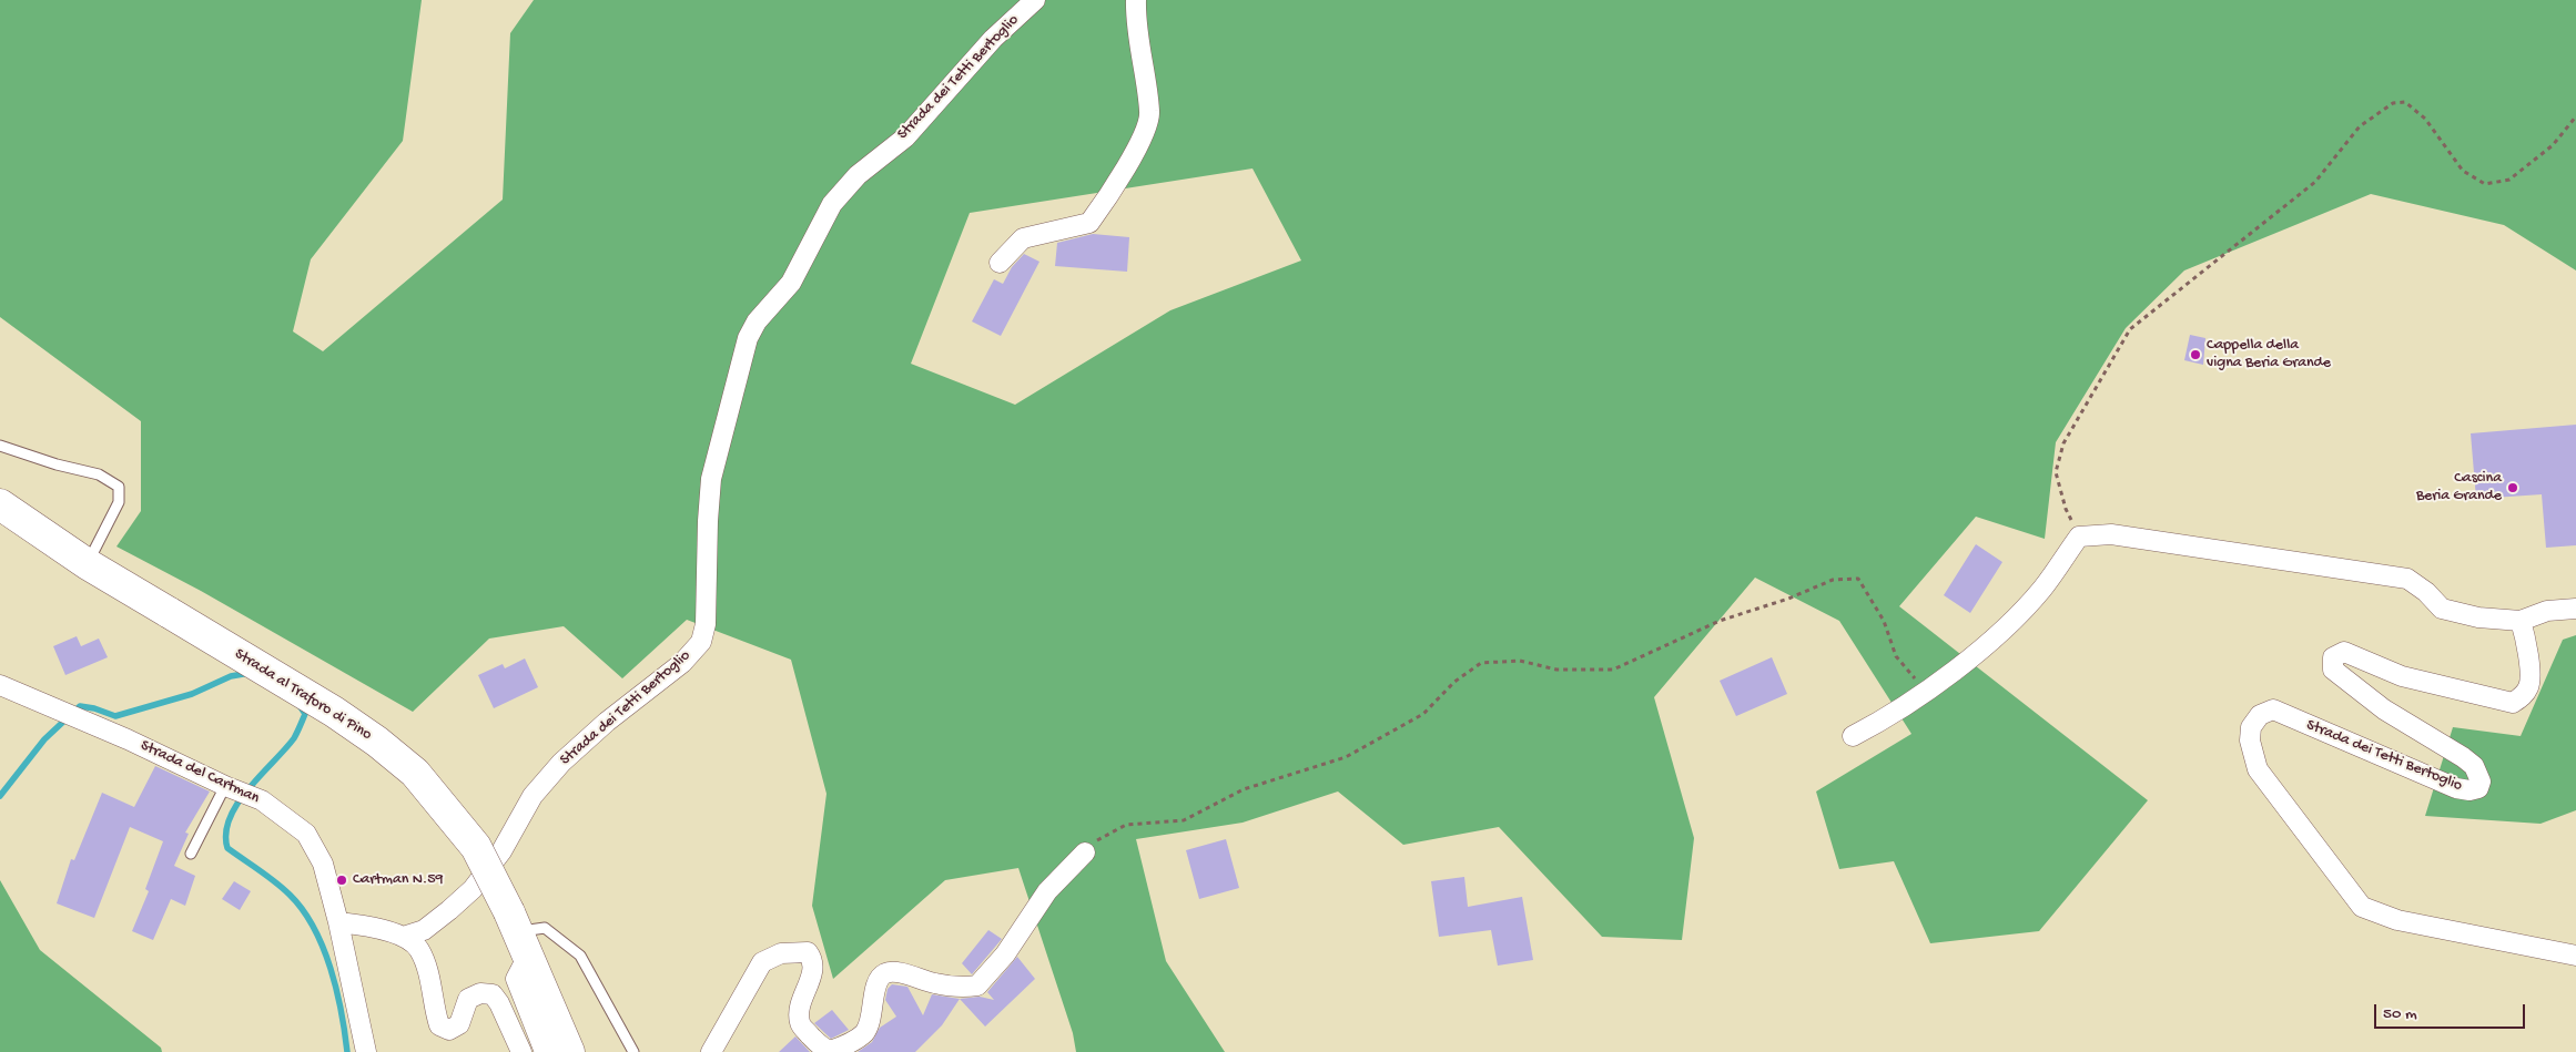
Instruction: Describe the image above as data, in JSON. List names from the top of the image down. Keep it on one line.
{"streets":{"main road":["Strada al Traforo di Pino"],"street":["Strada dei Tetti Bertoglio","Strada del Cartman"]},"places":["Cappella della vigna Beria Grande","Cascina Beria Grande","Cartman N.59"],"scale_bar":"50 m"}
